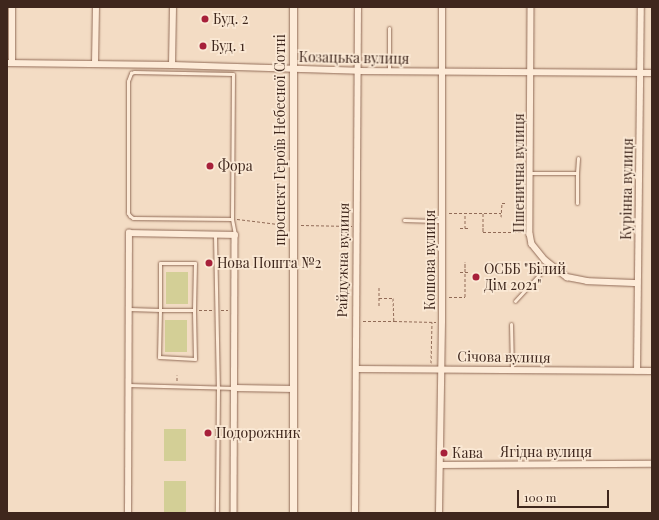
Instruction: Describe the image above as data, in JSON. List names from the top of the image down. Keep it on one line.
{"streets":{"street":["Козацька вулиця","проспект Героїв Небесної Сотні","Пшенична вулиця","Курінна вулиця","Райдужна вулиця","Кошова вулиця","Січова вулиця","Ягідна вулиця"]},"crossings":[["Козацька вулиця","проспект Героїв Небесної Сотні"],["Козацька вулиця","Пшенична вулиця"],["Козацька вулиця","Курінна вулиця"],["Козацька вулиця","Райдужна вулиця"],["Козацька вулиця","Кошова вулиця"],["Пшенична вулиця","Курінна вулиця"],["Курінна вулиця","Січова вулиця"],["Райдужна вулиця","Січова вулиця"],["Кошова вулиця","Січова вулиця"],["Кошова вулиця","Ягідна вулиця"]],"places":["Буд. 2","Буд. 1","Фора","Нова Пошта №2","ОСББ \"Білий Дім 2021\"","Подорожник","Кава"],"scale_bar":"100 m"}
